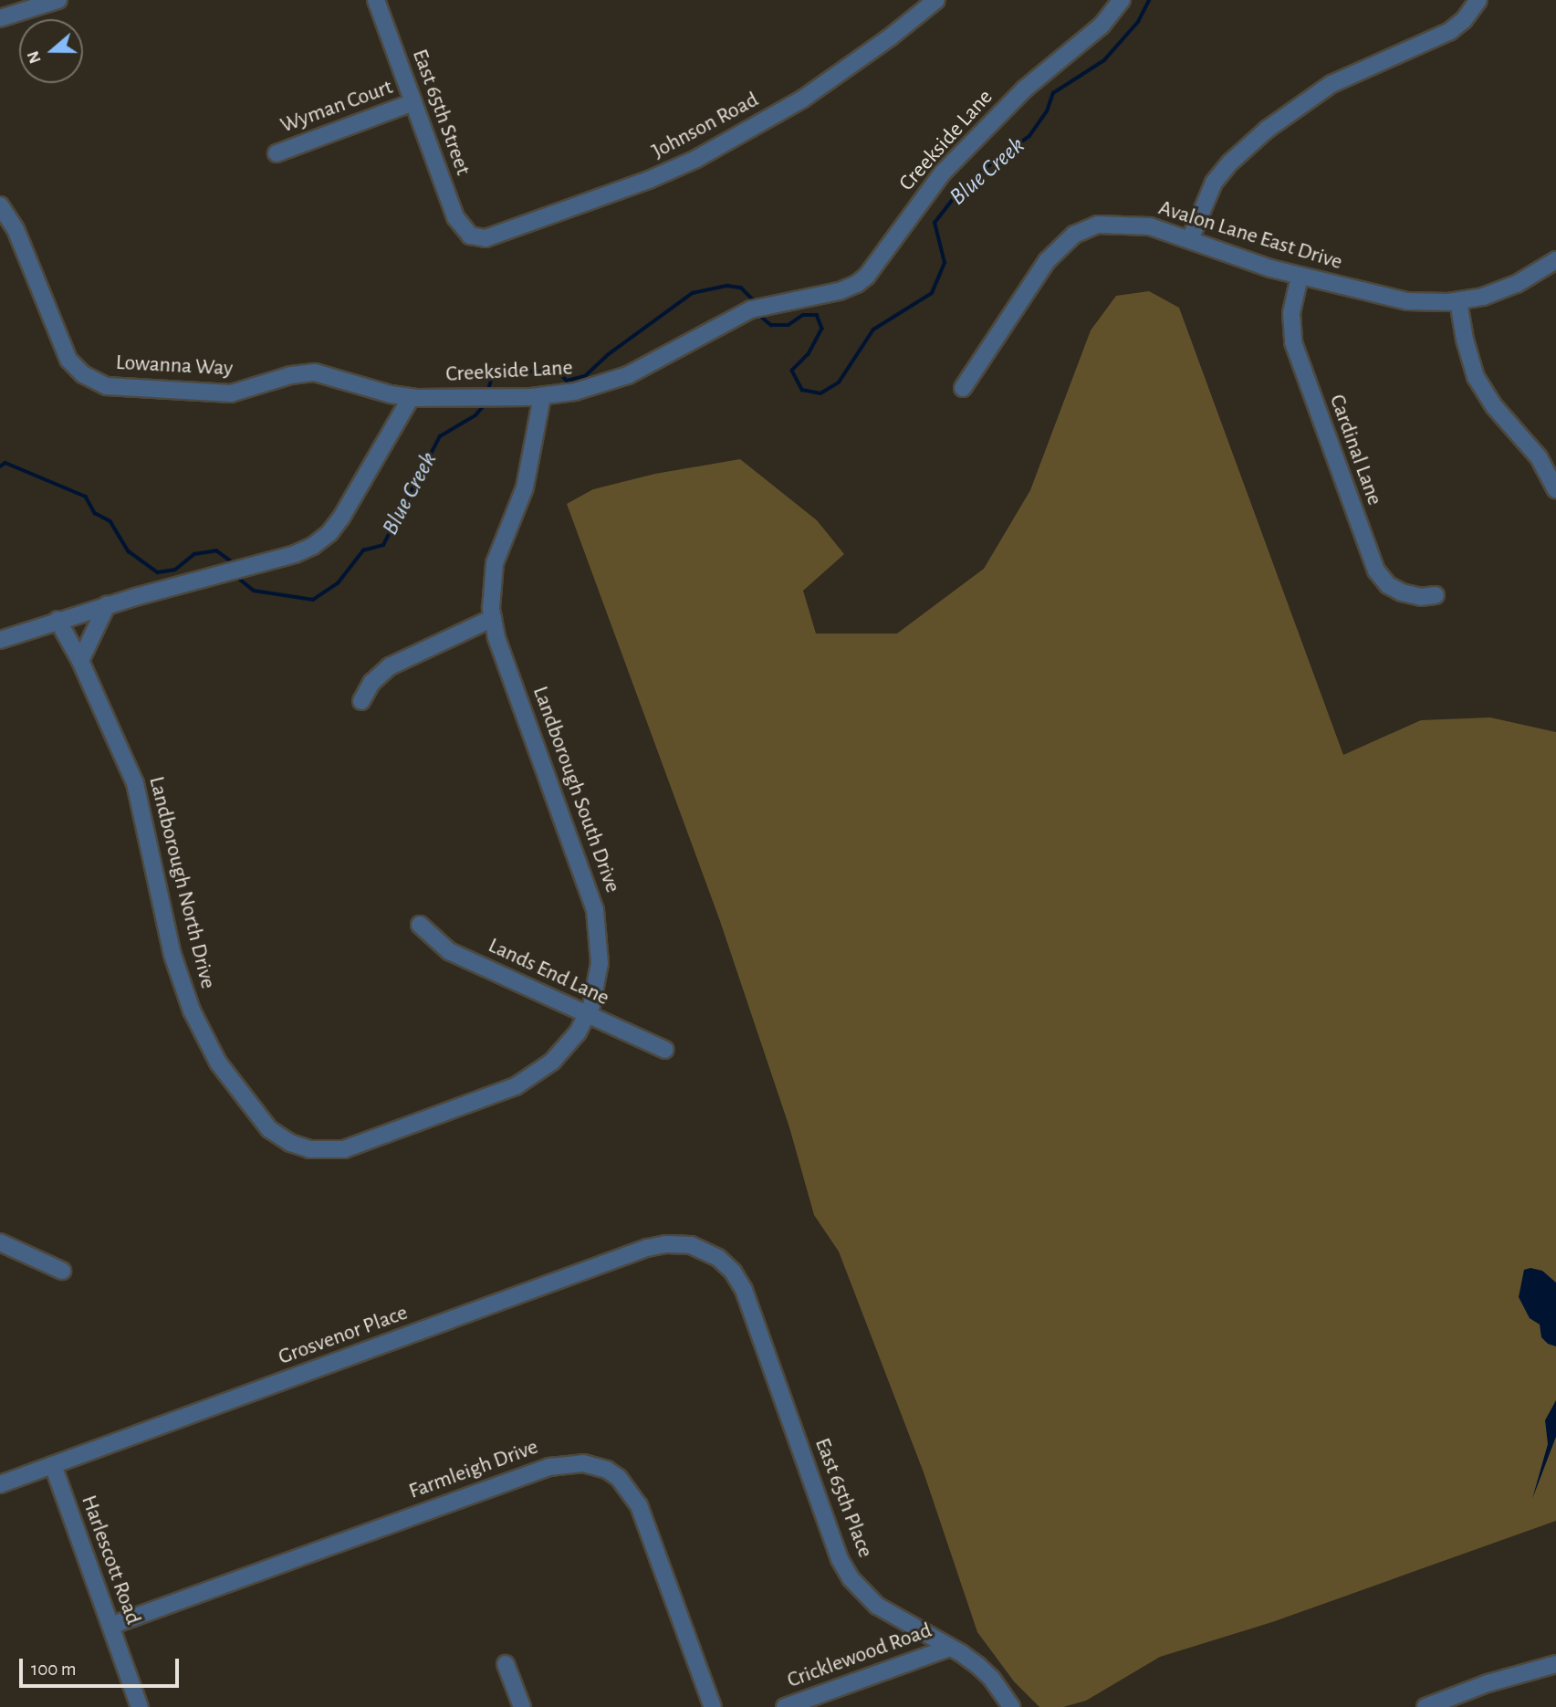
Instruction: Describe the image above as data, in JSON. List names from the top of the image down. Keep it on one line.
{"streets":{"street":["Wyman Court","East 65th Street","Johnson Road","Creekside Lane","Avalon Lane East Drive","Lowanna Way","Cardinal Lane","Landborough South Drive","Landborough North Drive","Lands End Lane","Grosvenor Place","Farmleigh Drive","East 65th Place","Harlescott Road","Cricklewood Road"]},"crossings":[["Wyman Court","East 65th Street"],["East 65th Street","Johnson Road"],["Creekside Lane","Lowanna Way"],["Creekside Lane","Landborough South Drive"],["Avalon Lane East Drive","Cardinal Lane"],["Landborough South Drive","Landborough North Drive"],["Landborough South Drive","Lands End Lane"],["Grosvenor Place","East 65th Place"],["Grosvenor Place","Harlescott Road"],["Farmleigh Drive","Harlescott Road"],["East 65th Place","Cricklewood Road"]],"water":["Blue Creek"],"scale_bar":"100 m","north":"left"}
